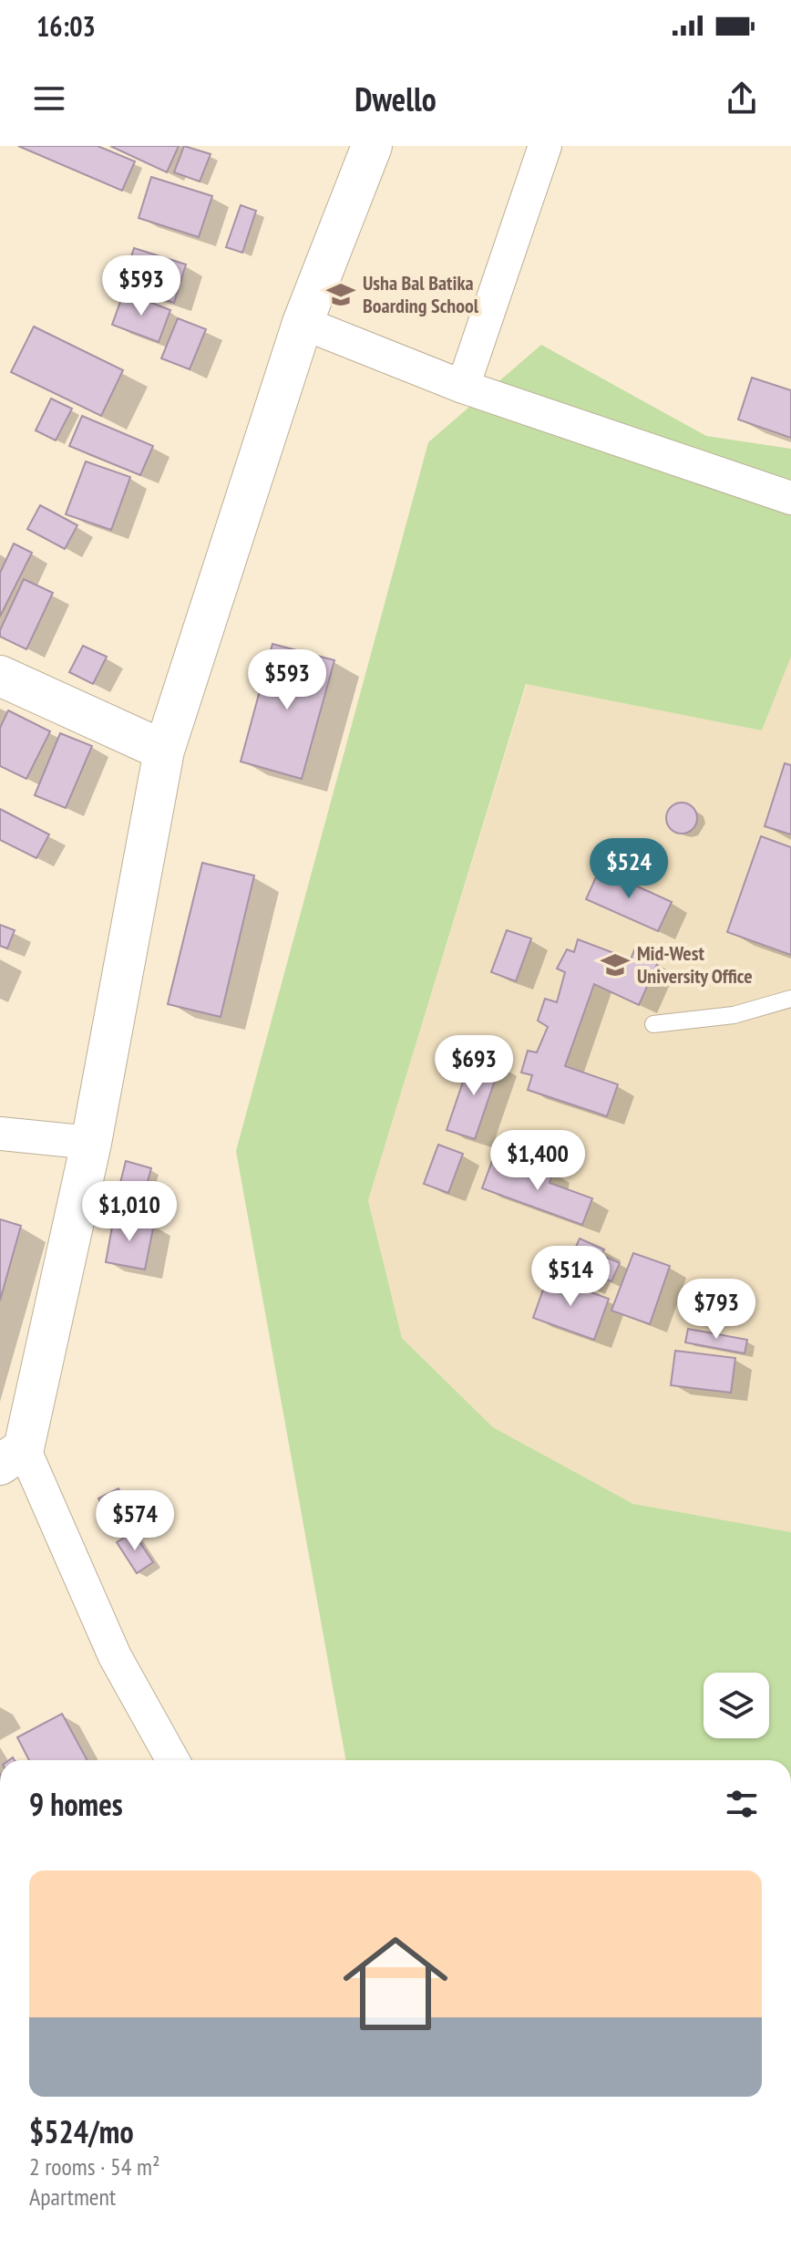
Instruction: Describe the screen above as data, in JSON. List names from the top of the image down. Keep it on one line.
{"places":{"school or university":["Usha Bal Batika Boarding School","Mid-West University Office"]},"page":{"status":"16:03","header":"Dwello","price":["$593","$593","$524","$693","$1,400","$1,010","$514","$793","$574"],"heading":"9 homes","list":[{"name":"$524/mo","note":"2 rooms · 54 m² · Apartment"}]}}
